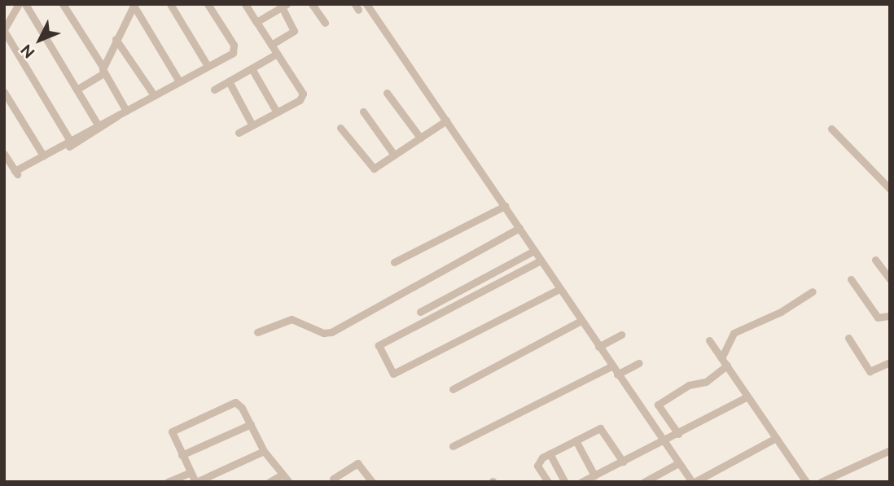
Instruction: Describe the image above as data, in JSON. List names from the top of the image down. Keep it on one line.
{"north":"bottom left"}
